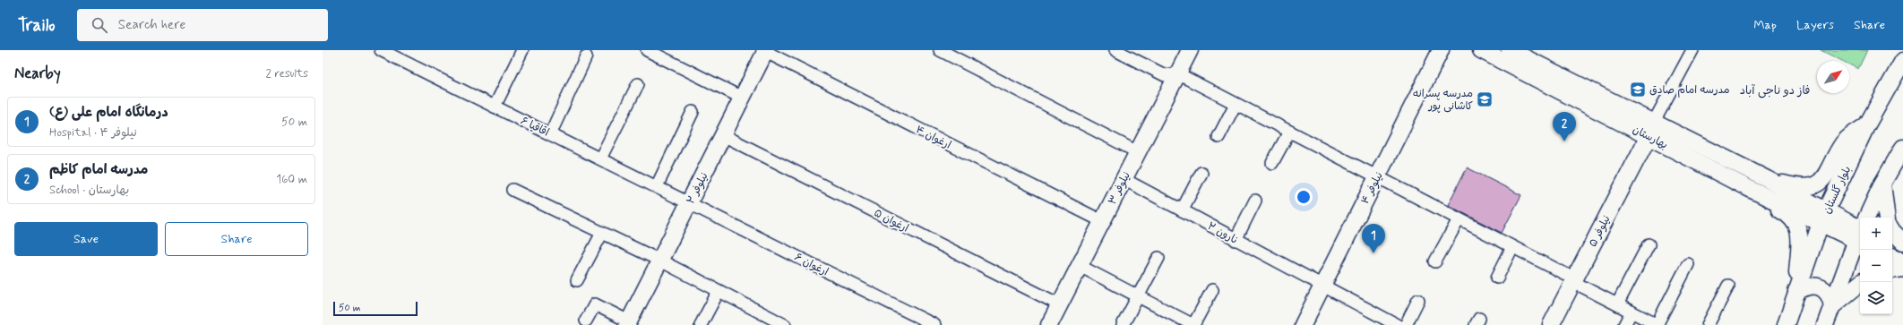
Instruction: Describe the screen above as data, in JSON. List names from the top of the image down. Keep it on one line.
{"streets":{"main road":["بهارستان","نیلوفر ۲","نیلوفر ۳","نیلوفر ۴","بلوار گلستان","نیلوفر ۵"],"street":["اقاقیا ۶","ارغوان ۴","ارغوان ۵","نارون ۲","ارغوان ۶"]},"crossings":[["اقاقیا ۶","نیلوفر ۲"],["اقاقیا ۶","ارغوان ۶"],["ارغوان ۴","نیلوفر ۲"],["ارغوان ۴","نیلوفر ۳"],["بهارستان","بلوار گلستان"],["بهارستان","نیلوفر ۵"],["نیلوفر ۲","ارغوان ۵"],["نیلوفر ۲","ارغوان ۶"],["نیلوفر ۳","ارغوان ۵"],["نیلوفر ۳","نارون ۲"],["نیلوفر ۴","نارون ۲"]],"districts":["فاز دو ناجی آباد"],"places":{"school or university":["مدرسه امام صادق","مدرسه پسرانه کاشانی پور"]},"scale_bar":"50 m","north":"top right","page":{"header":"Trailo","search":"Search here","nav":["Map","Layers","Share"],"heading":["Nearby","2 results"],"list":[{"mark":"1","name":"درمانگاه امام علی (ع)","note":"Hospital · نیلوفر ۴","value":"50 m"},{"mark":"2","name":"مدرسه امام کاظم","note":"School · بهارستان","value":"160 m"}],"pins":["2","1"],"buttons":["Save","Share"],"map_buttons":["+","−"],"scale":"50 m"}}
